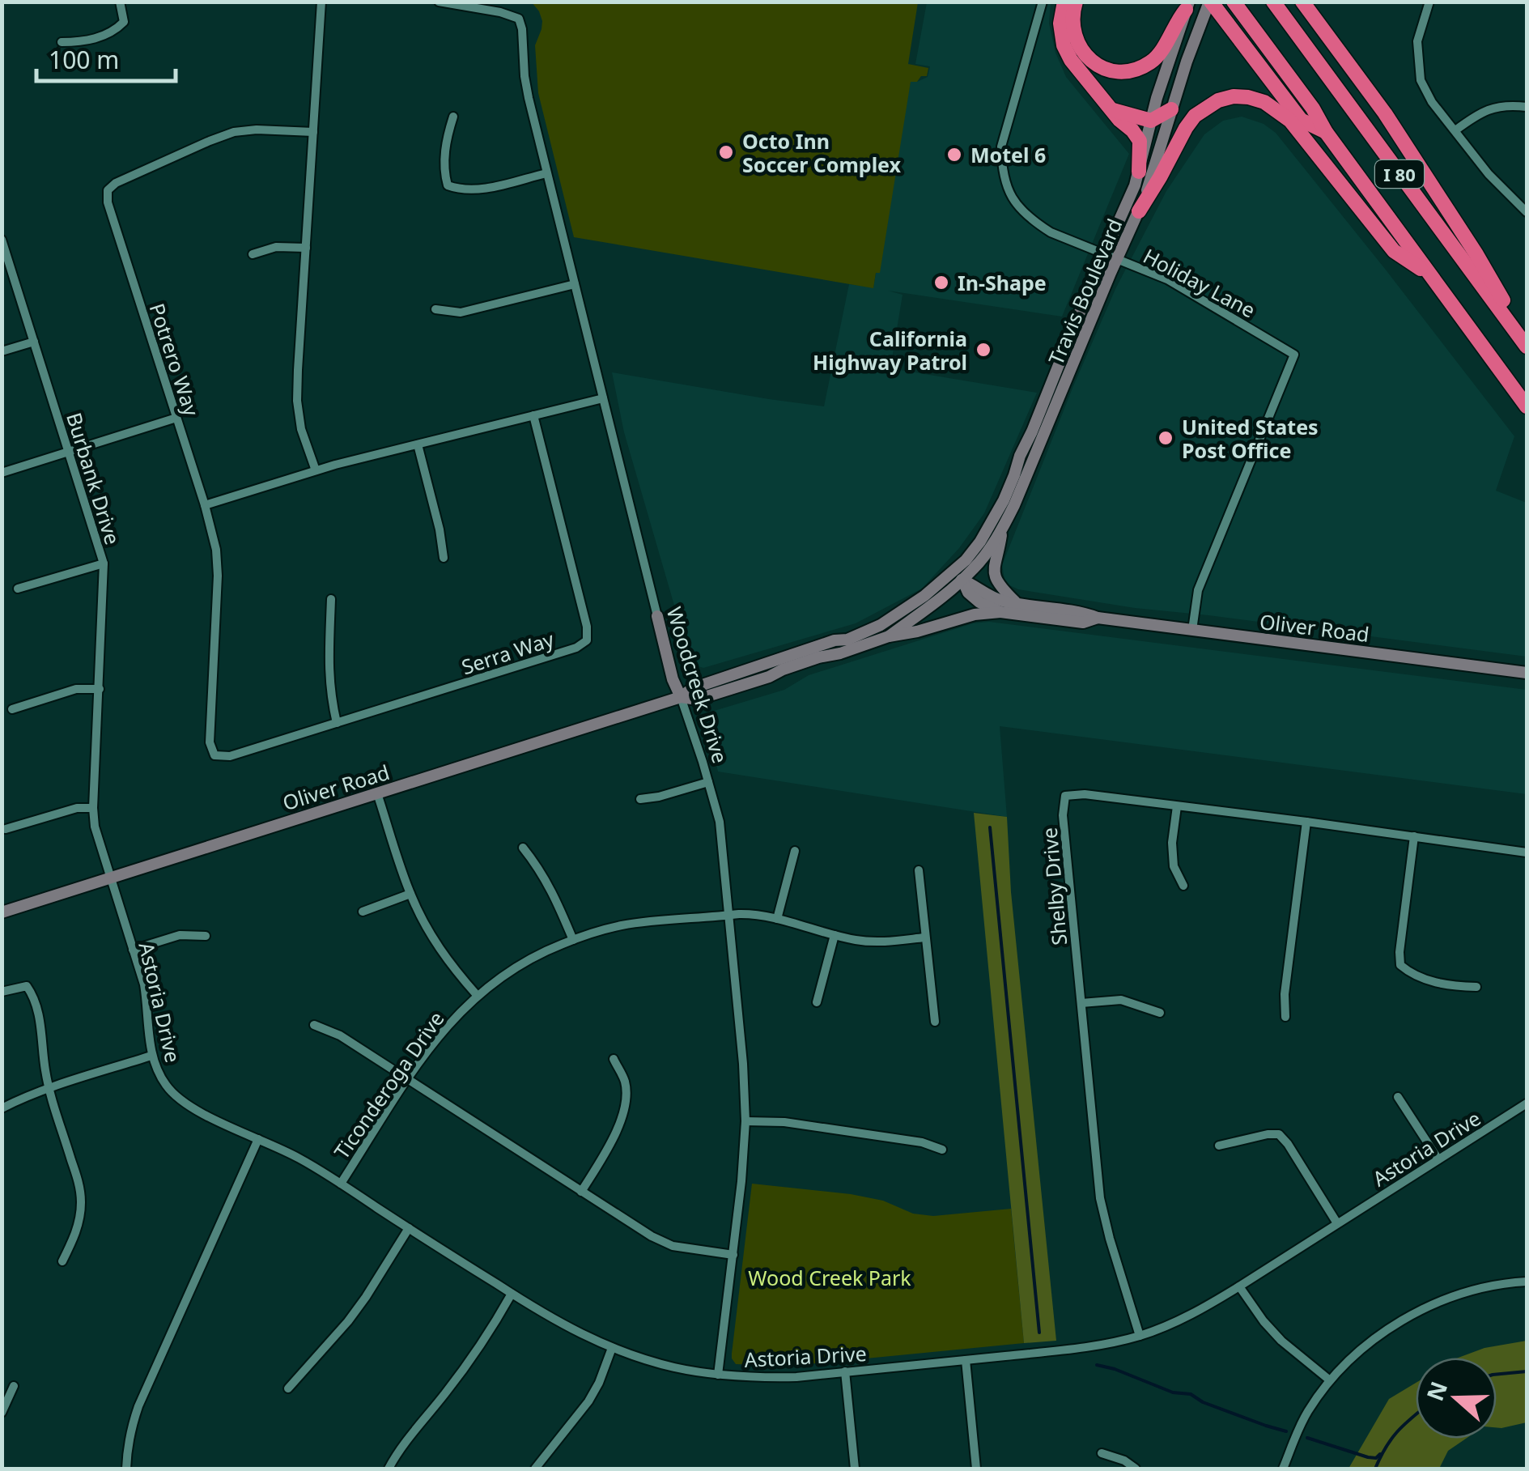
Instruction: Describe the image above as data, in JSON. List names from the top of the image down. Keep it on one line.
{"streets":{"highway":["I 80"],"street":["Holiday Lane","Travis Boulevard","Potrero Way","Burbank Drive","Oliver Road","Serra Way","Woodcreek Drive","Shelby Drive","Astoria Drive","Ticonderoga Drive"]},"crossings":[["Holiday Lane","Travis Boulevard"],["Holiday Lane","Oliver Road"],["Travis Boulevard","Oliver Road"],["Potrero Way","Serra Way"],["Burbank Drive","Oliver Road"],["Burbank Drive","Astoria Drive"],["Oliver Road","Woodcreek Drive"],["Oliver Road","Astoria Drive"],["Woodcreek Drive","Astoria Drive"],["Woodcreek Drive","Ticonderoga Drive"],["Shelby Drive","Astoria Drive"],["Astoria Drive","Ticonderoga Drive"]],"parks":["Wood Creek Park"],"places":["Octo Inn Soccer Complex","Motel 6","In-Shape","California Highway Patrol","United States Post Office"],"scale_bar":"100 m","north":"left"}
